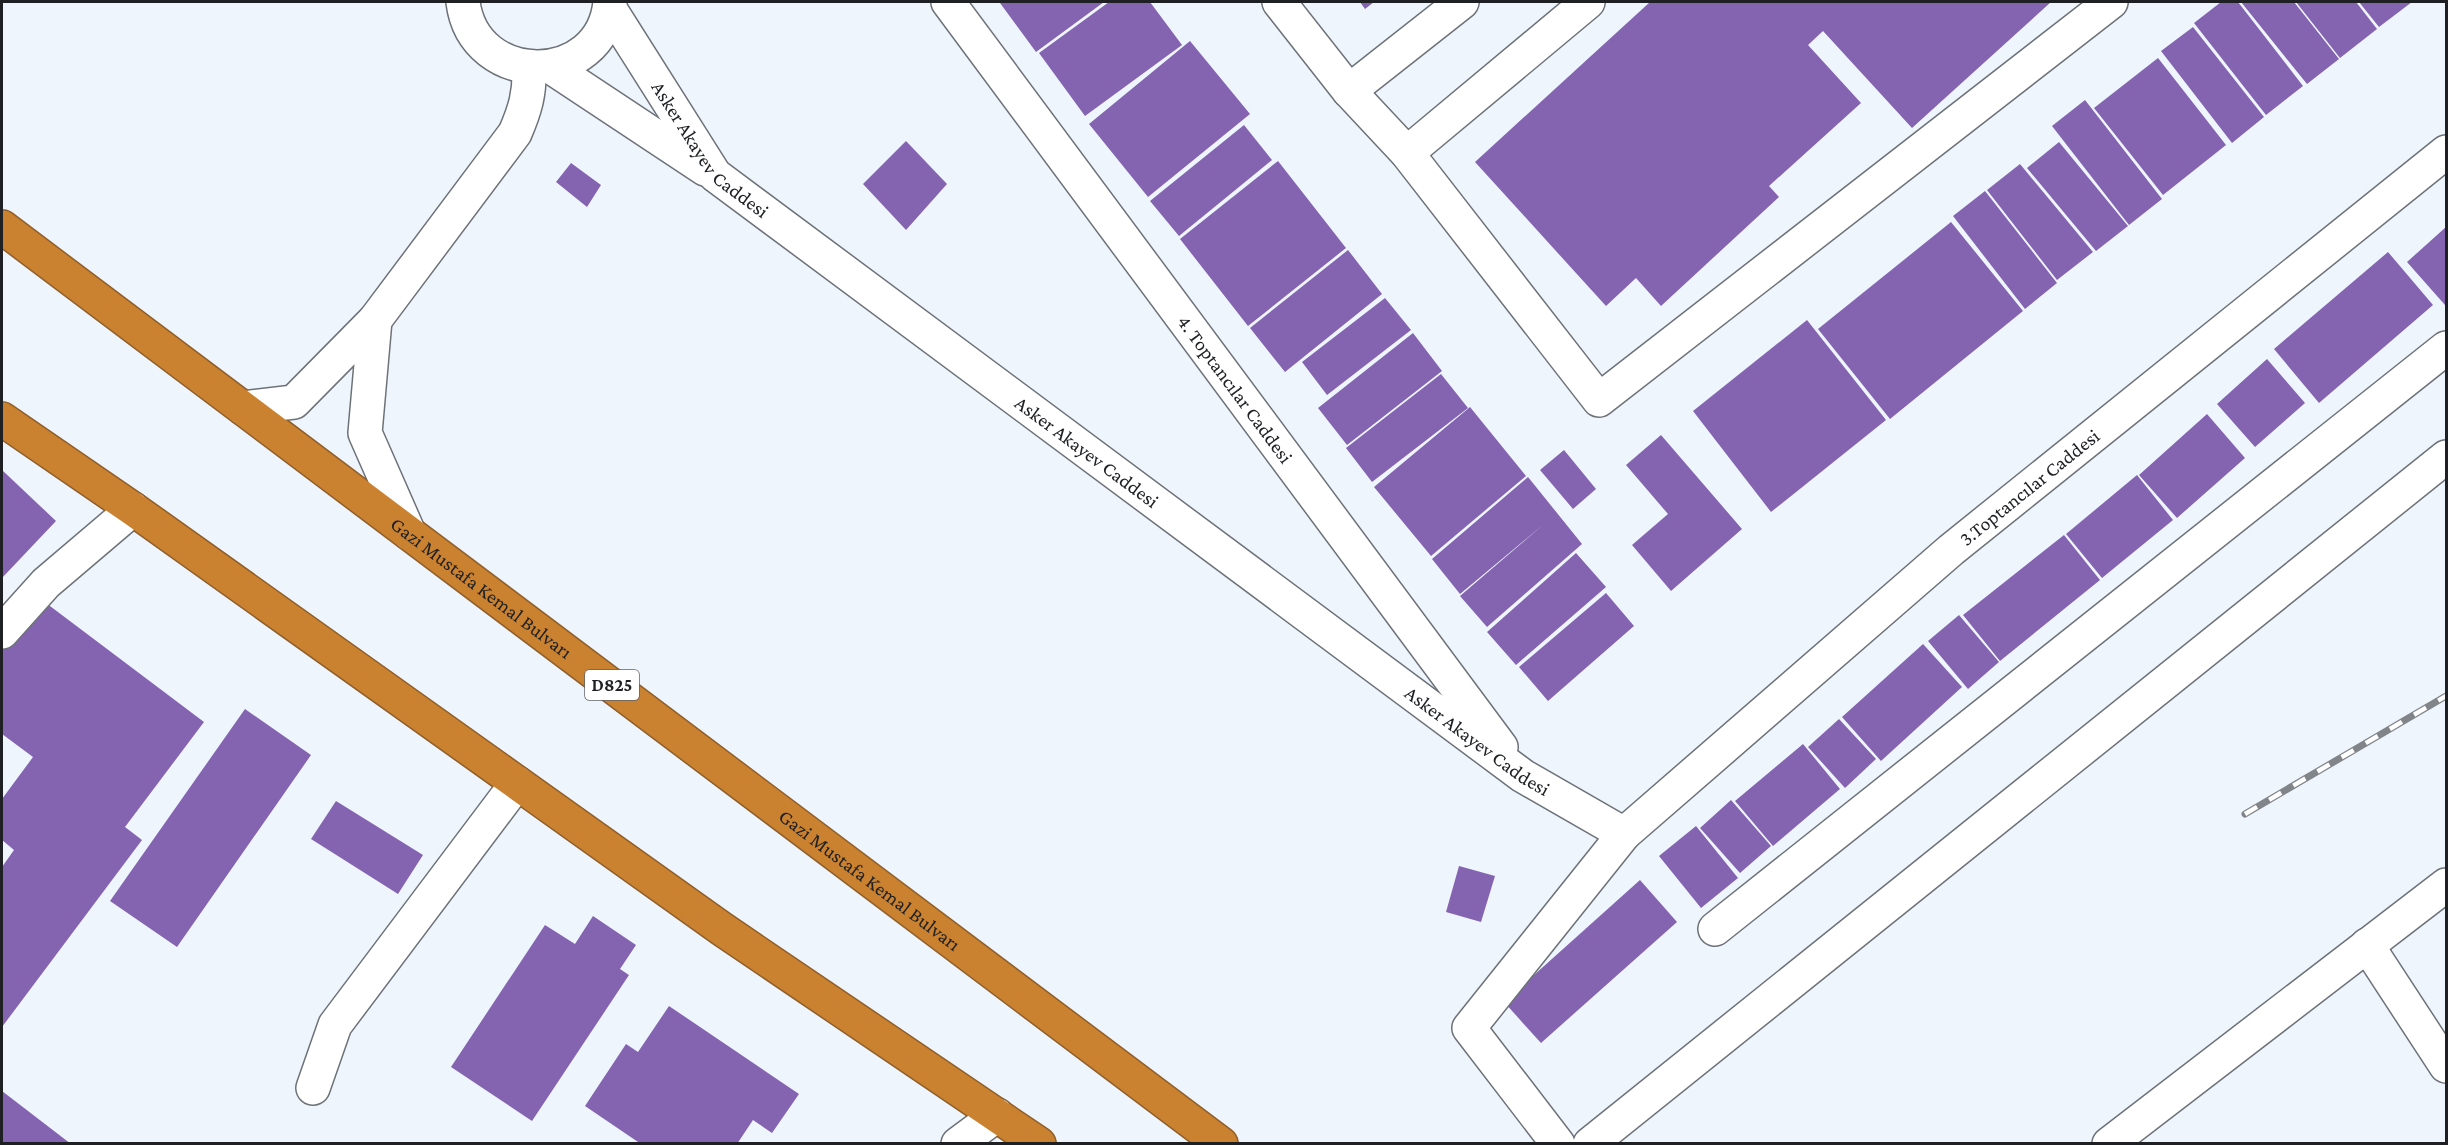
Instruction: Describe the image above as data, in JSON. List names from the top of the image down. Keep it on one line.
{"streets":{"highway":["Gazi Mustafa Kemal Bulvarı","D825"],"street":["Asker Akayev Caddesi","4. Toptancılar Caddesi","3.Toptancılar Caddesi"]},"crossings":[["Asker Akayev Caddesi","4. Toptancılar Caddesi"],["Asker Akayev Caddesi","3.Toptancılar Caddesi"]]}
